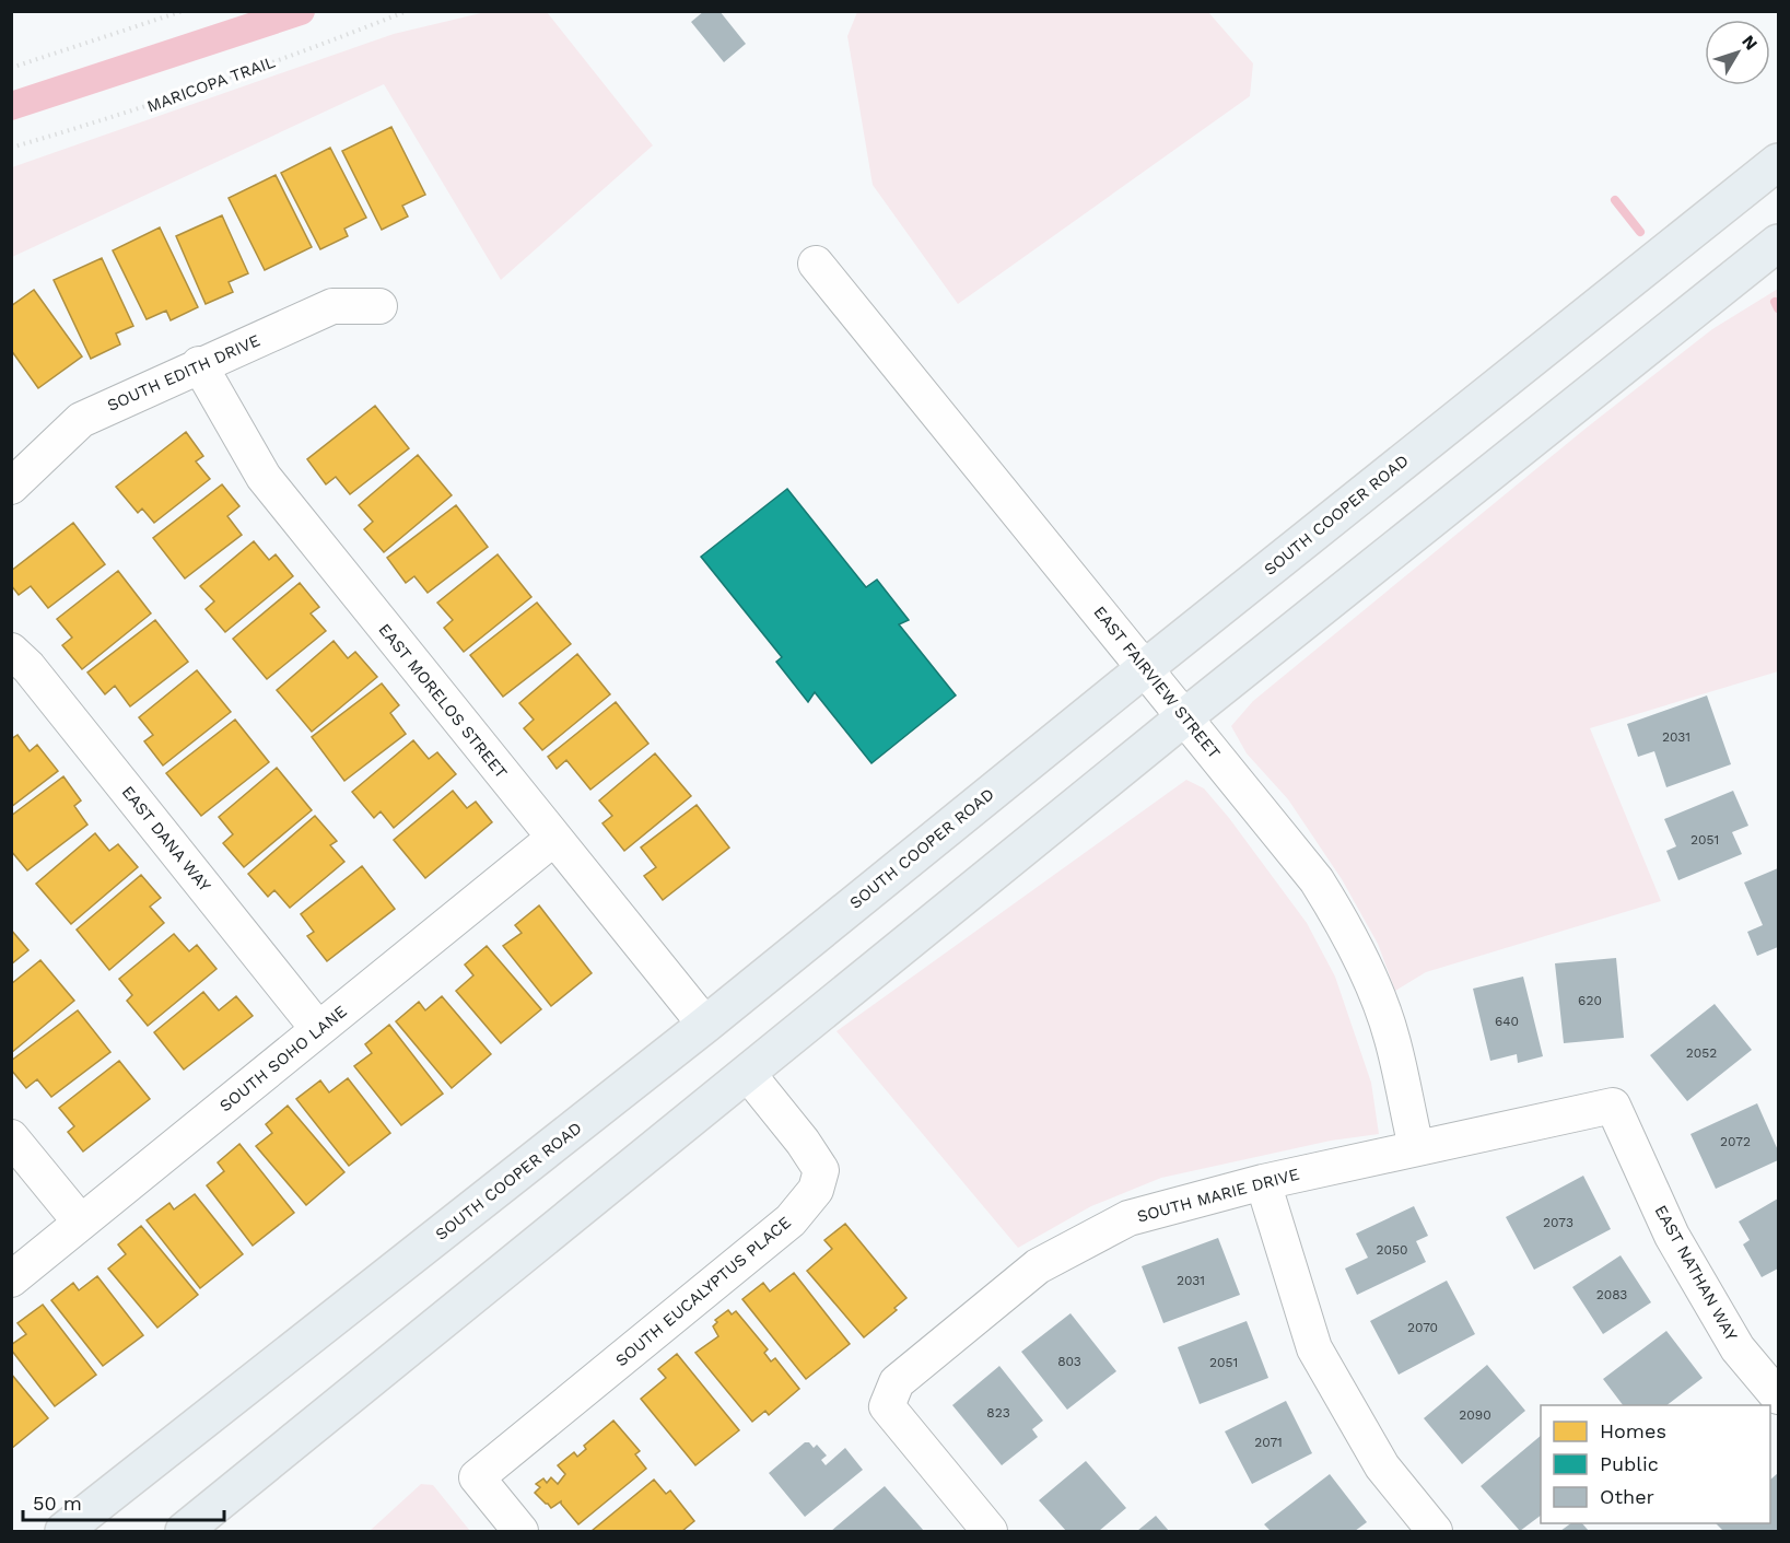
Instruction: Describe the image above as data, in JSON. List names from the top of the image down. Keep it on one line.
{"streets":{"main road":["SOUTH COOPER ROAD"],"street":["SOUTH EDITH DRIVE","EAST FAIRVIEW STREET","EAST MORELOS STREET","EAST DANA WAY","SOUTH SOHO LANE","SOUTH MARIE DRIVE","EAST NATHAN WAY","SOUTH EUCALYPTUS PLACE"],"path":["MARICOPA TRAIL"]},"crossings":[["SOUTH EDITH DRIVE","EAST MORELOS STREET"],["SOUTH COOPER ROAD","EAST FAIRVIEW STREET"],["SOUTH COOPER ROAD","EAST MORELOS STREET"],["EAST FAIRVIEW STREET","SOUTH MARIE DRIVE"],["EAST MORELOS STREET","SOUTH SOHO LANE"],["EAST DANA WAY","SOUTH SOHO LANE"],["SOUTH MARIE DRIVE","EAST NATHAN WAY"]],"house_numbers":["2031","2051","620","640","2052","2072","2073","2050","2031","2083","2070","803","2051","823","2090","2071"],"legend":["Homes","Public","Other"],"scale_bar":"50 m","north":"top right"}
